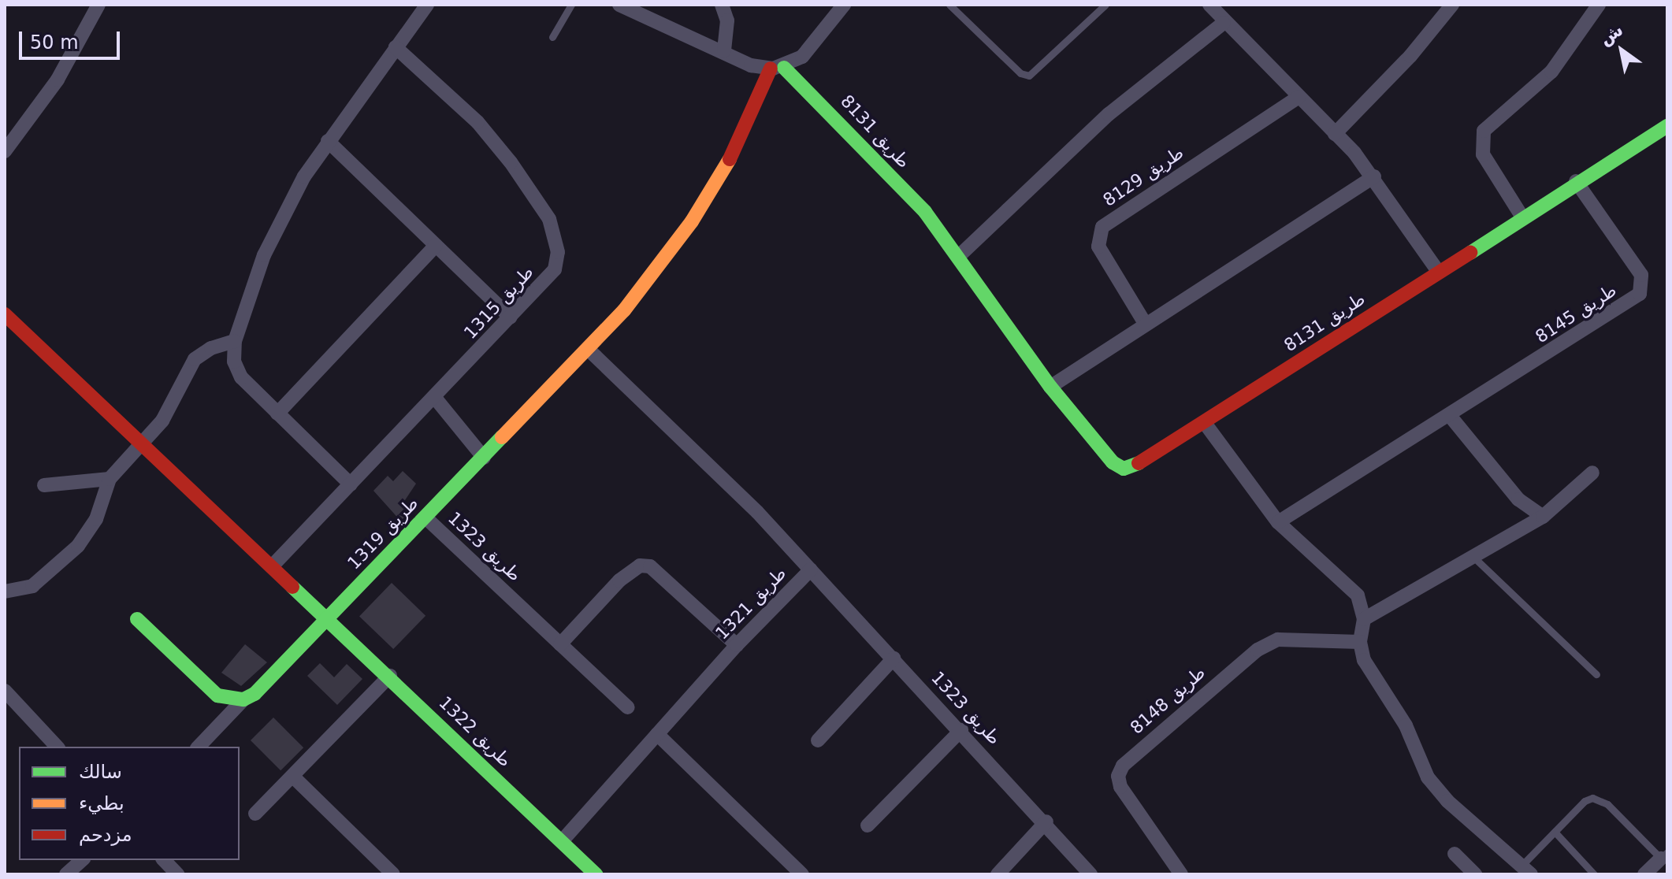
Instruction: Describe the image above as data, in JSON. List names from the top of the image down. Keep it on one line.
{"streets":{"street":["طريق 8131","طريق 8129","طريق 1315","طريق 8145","طريق 1319","طريق 1323","طريق 1321","طريق 8148","طريق 1322"]},"crossings":[["طريق 8131","طريق 8145"],["طريق 8131","طريق 1319"],["طريق 1315","طريق 1322"],["طريق 1319","طريق 1323"],["طريق 1319","طريق 1321"],["طريق 1319","طريق 1322"],["طريق 1323","طريق 1321"],["طريق 1321","طريق 1322"]],"legend":["سالك","بطيء","مزدحم"],"scale_bar":"50 m","north":"top left"}
